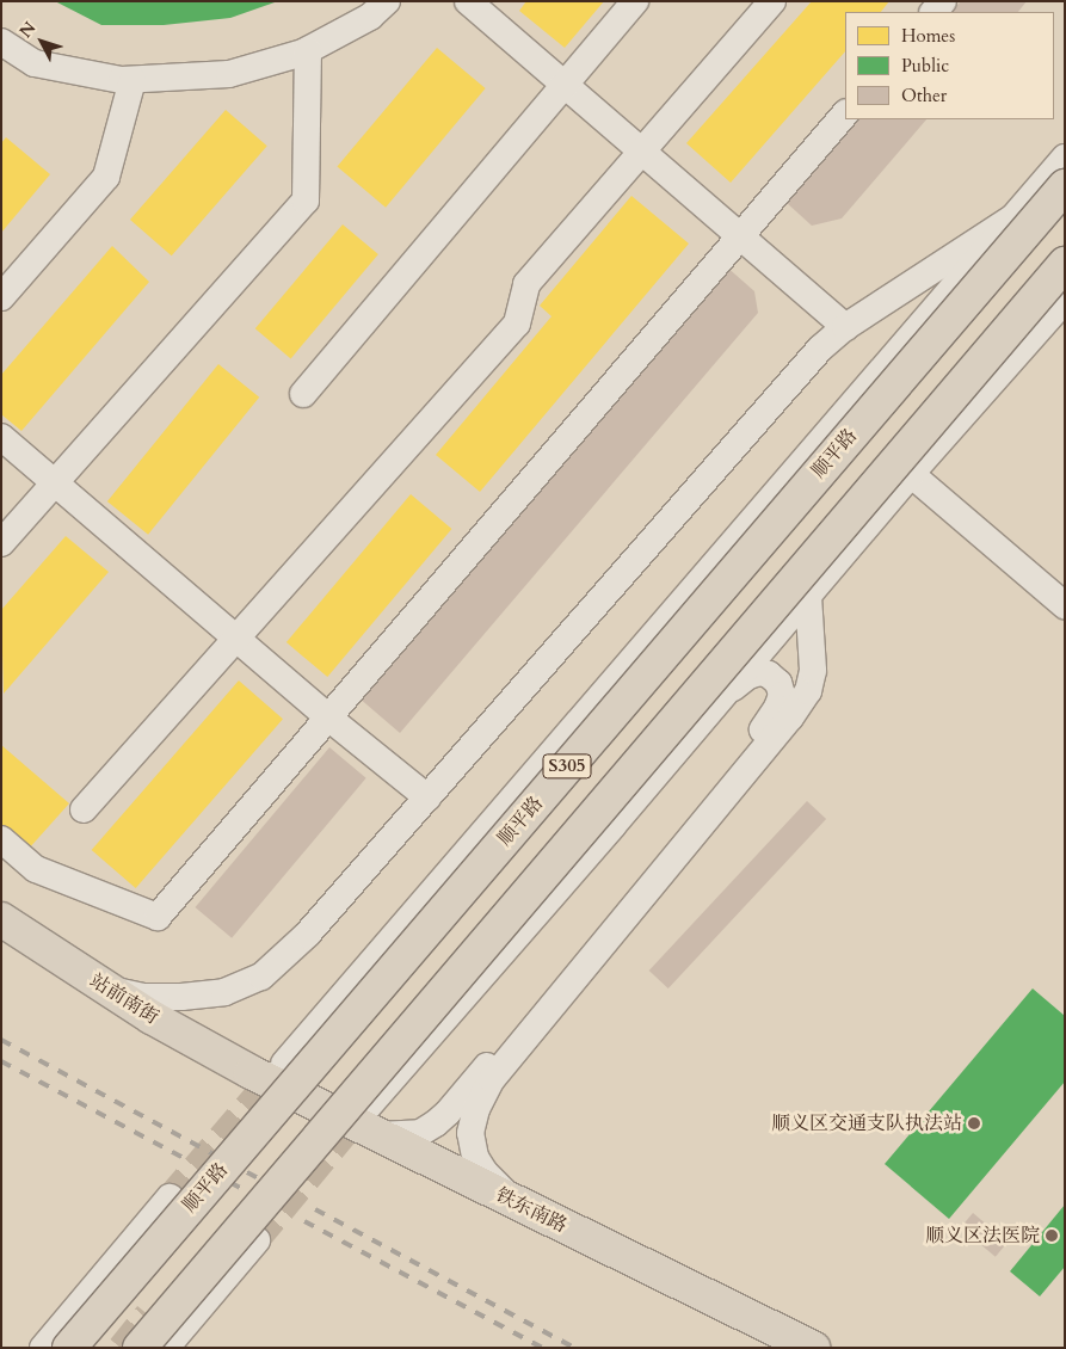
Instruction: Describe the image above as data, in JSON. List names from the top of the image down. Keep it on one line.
{"streets":{"main road":["顺平路","S305","站前南街","铁东南路"]},"crossings":[["站前南街","铁东南路"]],"places":["顺义区交通支队执法站","顺义区法医院"],"legend":["Homes","Public","Other"],"north":"top left"}
